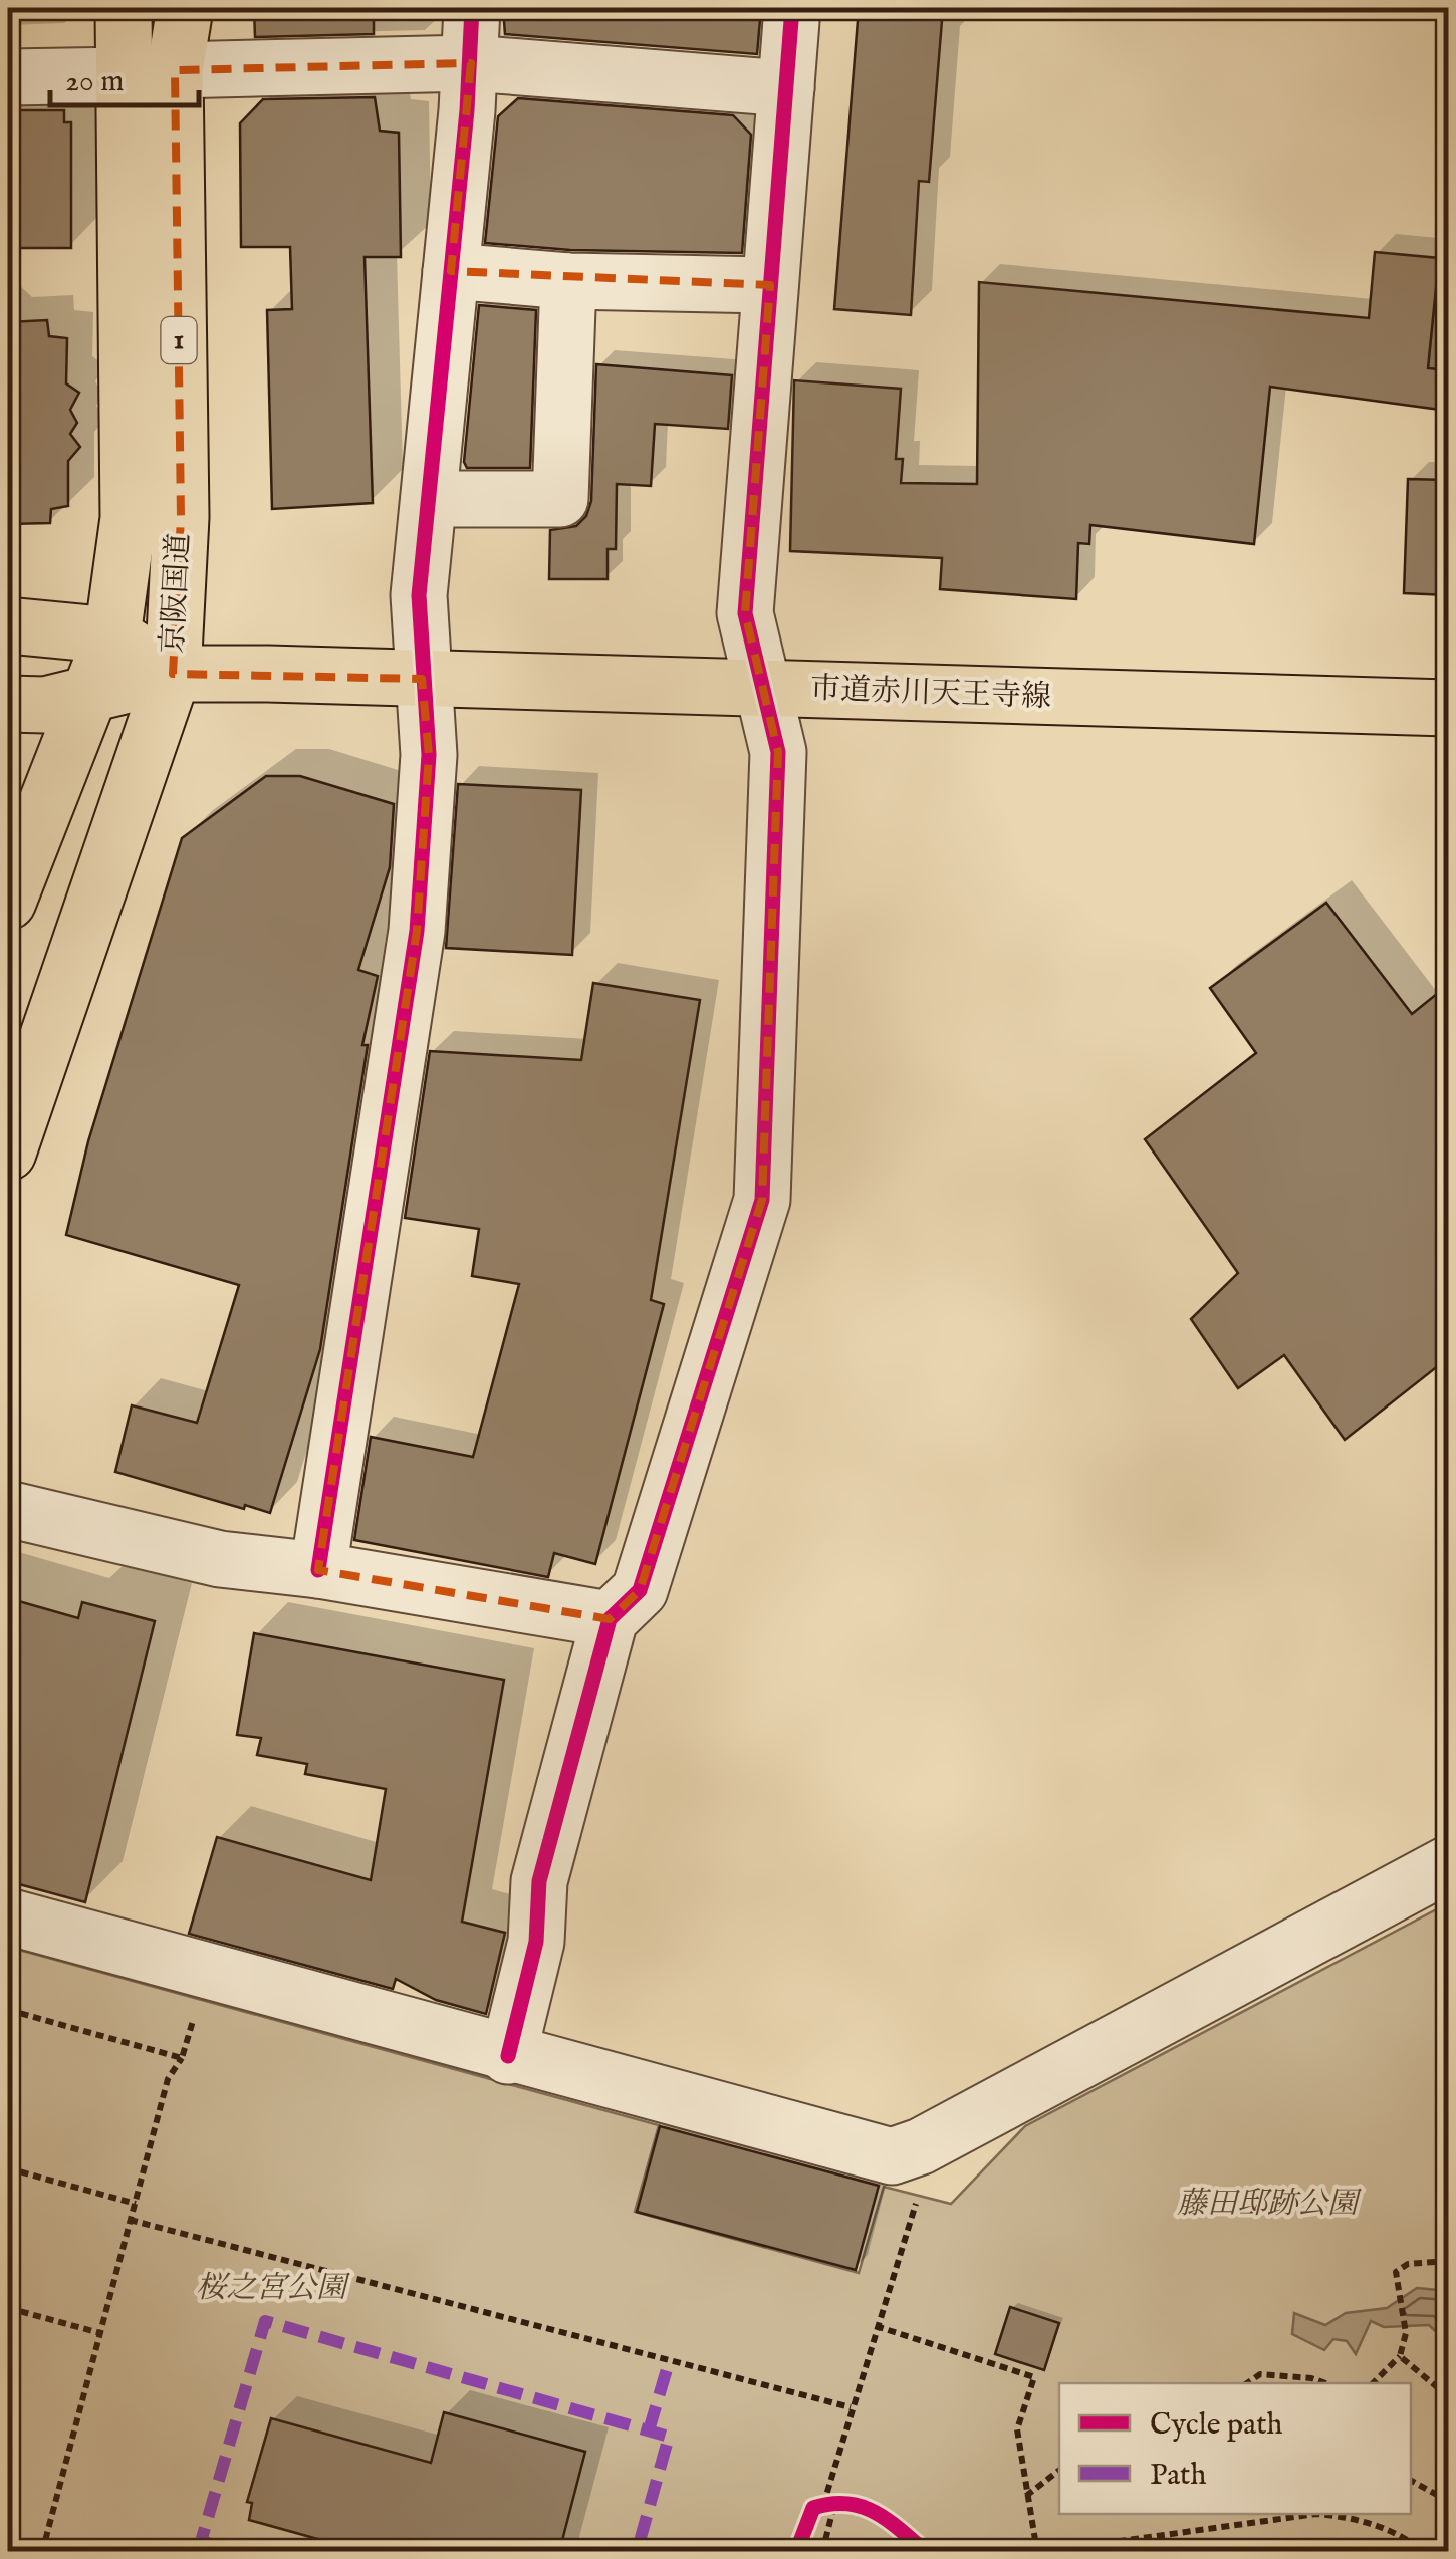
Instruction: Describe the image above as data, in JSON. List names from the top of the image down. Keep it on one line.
{"streets":{"main road":["1","京阪国道","市道赤川天王寺線"]},"crossings":[["京阪国道","市道赤川天王寺線"]],"parks":["藤田邸跡公園","桜之宮公園"],"legend":["Cycle path","Path"],"scale_bar":"20 m"}
